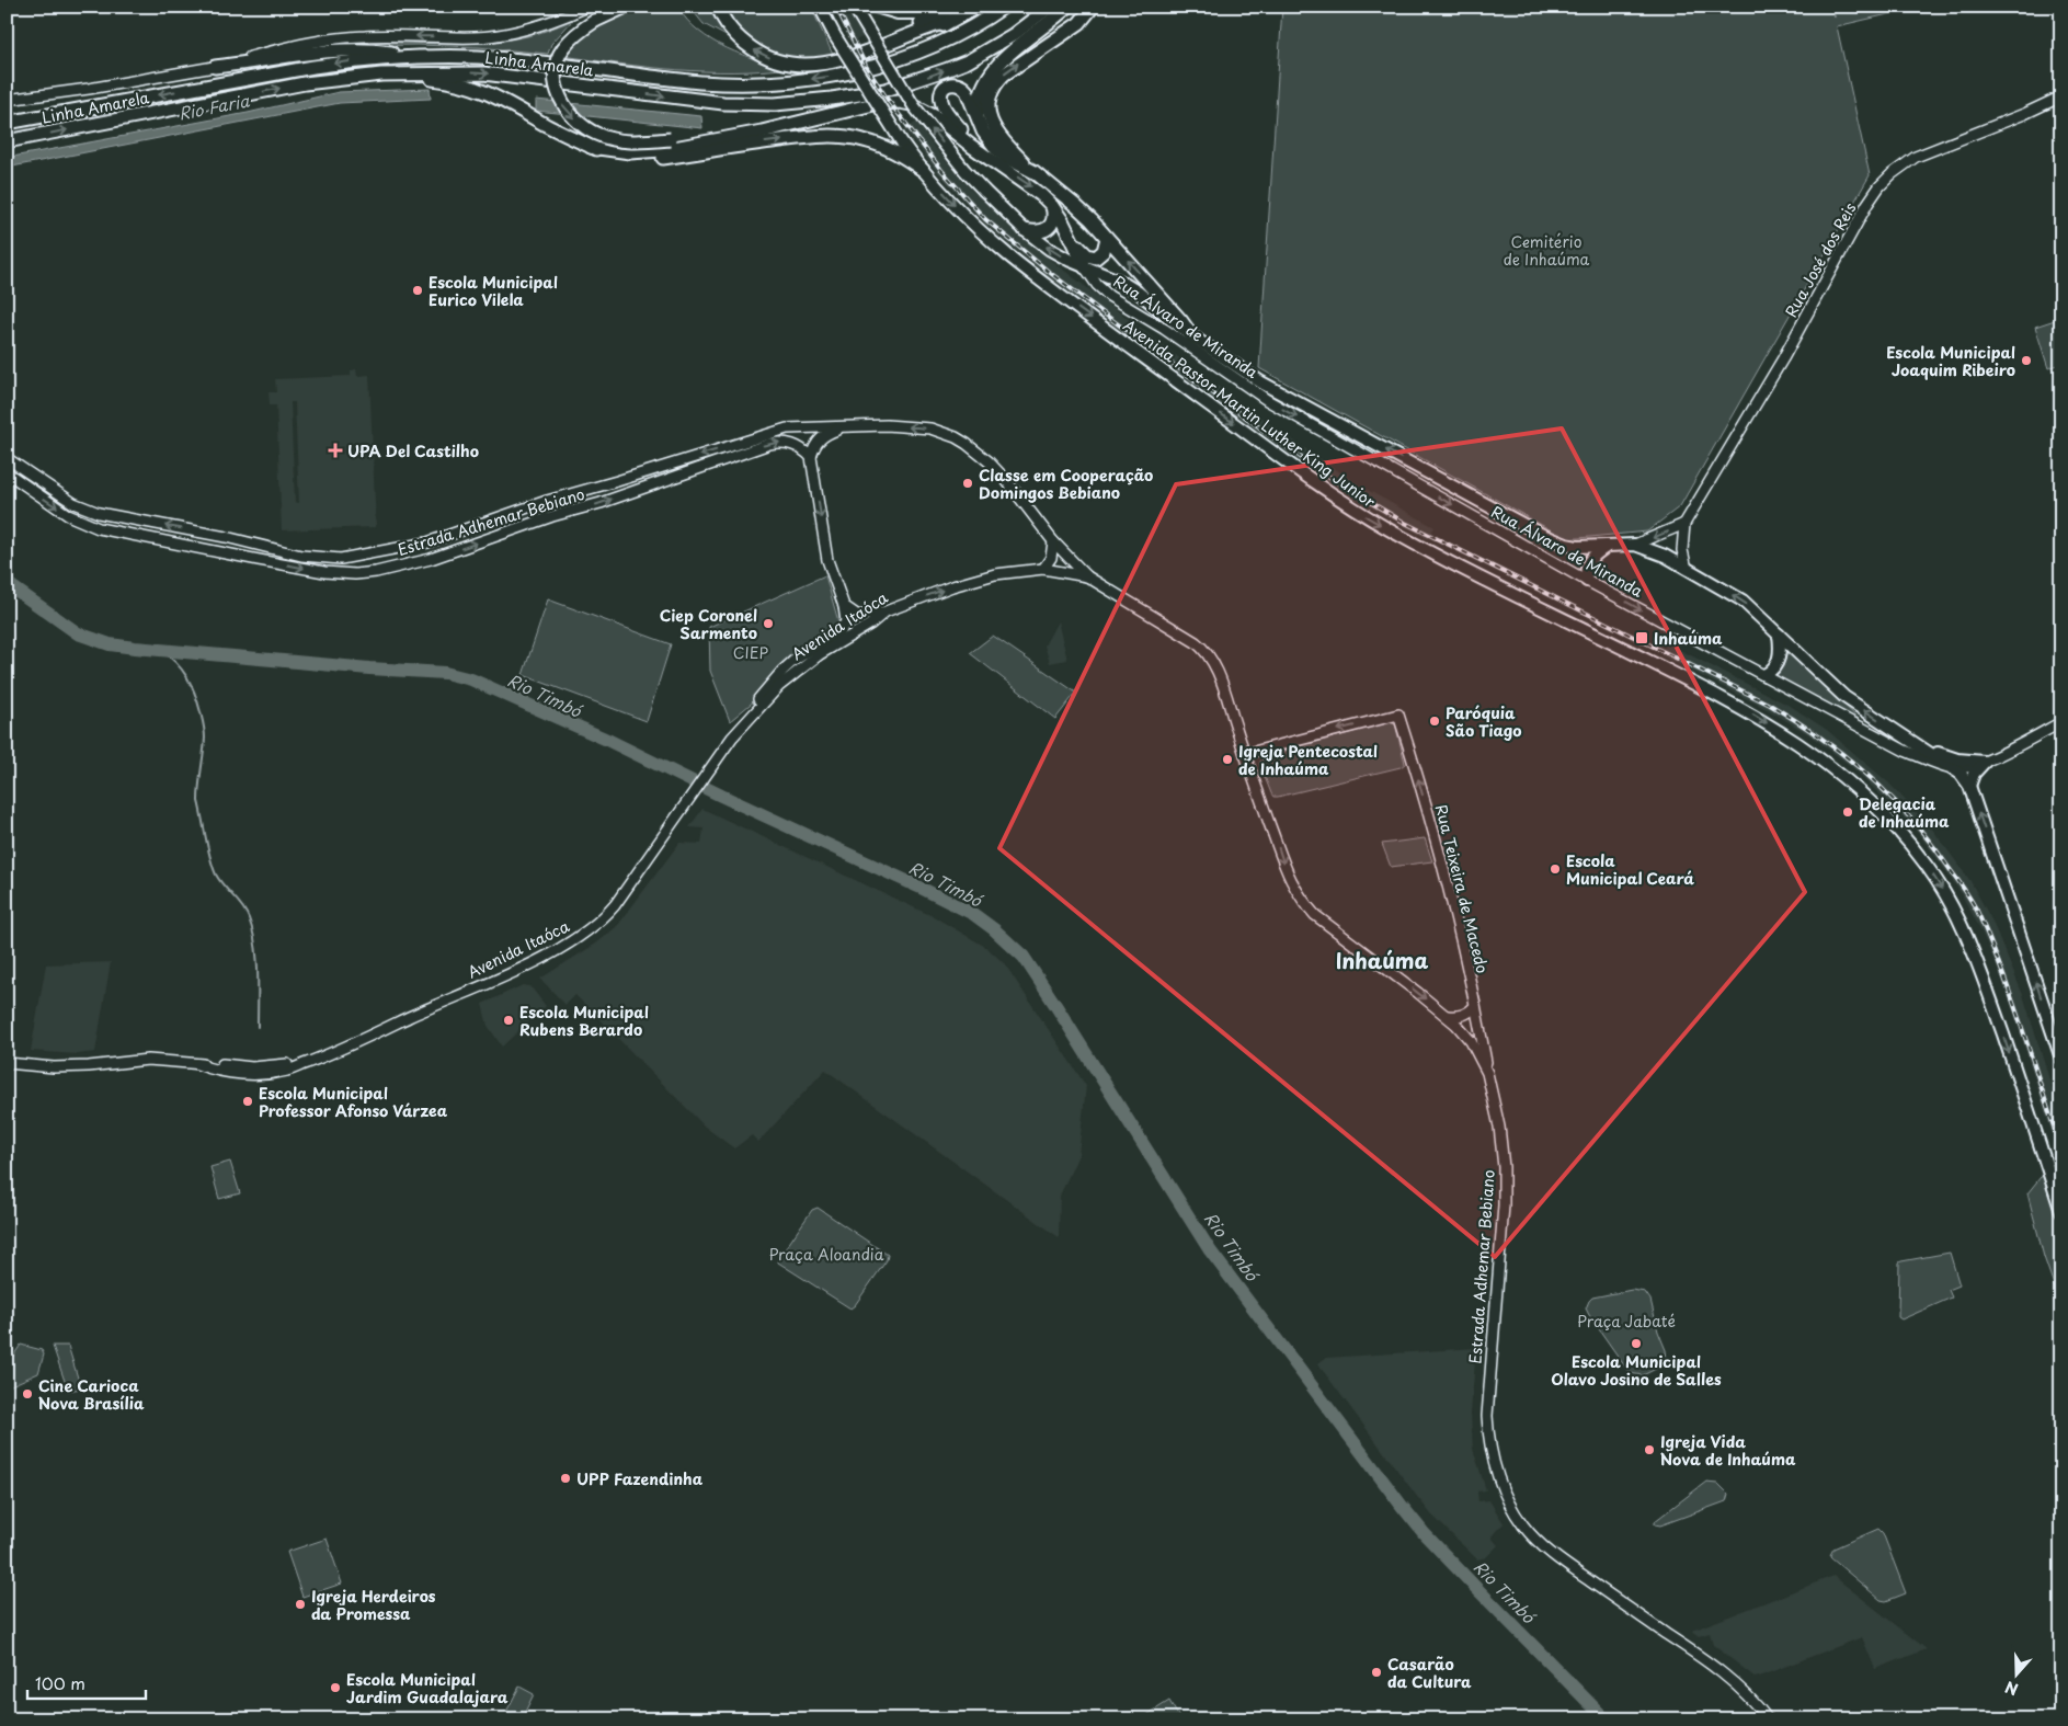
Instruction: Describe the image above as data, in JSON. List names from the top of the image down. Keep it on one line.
{"streets":{"highway":["Linha Amarela"],"main road":["Rua José dos Reis","Rua Álvaro de Miranda","Avenida Pastor Martin Luther King Junior","Estrada Adhemar Bebiano","Avenida Itaóca","Rua Teixeira de Macedo"]},"crossings":[["Rua José dos Reis","Avenida Pastor Martin Luther King Junior"],["Rua Álvaro de Miranda","Avenida Pastor Martin Luther King Junior"],["Estrada Adhemar Bebiano","Avenida Itaóca"],["Estrada Adhemar Bebiano","Rua Teixeira de Macedo"]],"one_way":["Rua Álvaro de Miranda"],"districts":["Inhaúma"],"water":["Rio Faria","Rio Timbó"],"parks":["Cemitério de Inhaúma","CIEP","Praça Aloandia","Praça Jabaté"],"places":{"other":["Escola Municipal Eurico Vilela","Escola Municipal Joaquim Ribeiro","Classe em Cooperação Domingos Bebiano","Ciep Coronel Sarmento","Paróquia São Tiago","Igreja Pentecostal de Inhaúma","Delegacia de Inhaúma","Escola Municipal Ceará","Escola Municipal Rubens Berardo","Escola Municipal Professor Afonso Várzea","Escola Municipal Olavo Josino de Salles","Cine Carioca Nova Brasília","Igreja Vida Nova de Inhaúma","UPP Fazendinha","Igreja Herdeiros da Promessa","Casarão da Cultura","Escola Municipal Jardim Guadalajara"],"health":["UPA Del Castilho"],"transit":["Inhaúma"]},"scale_bar":"100 m","north":"bottom"}
